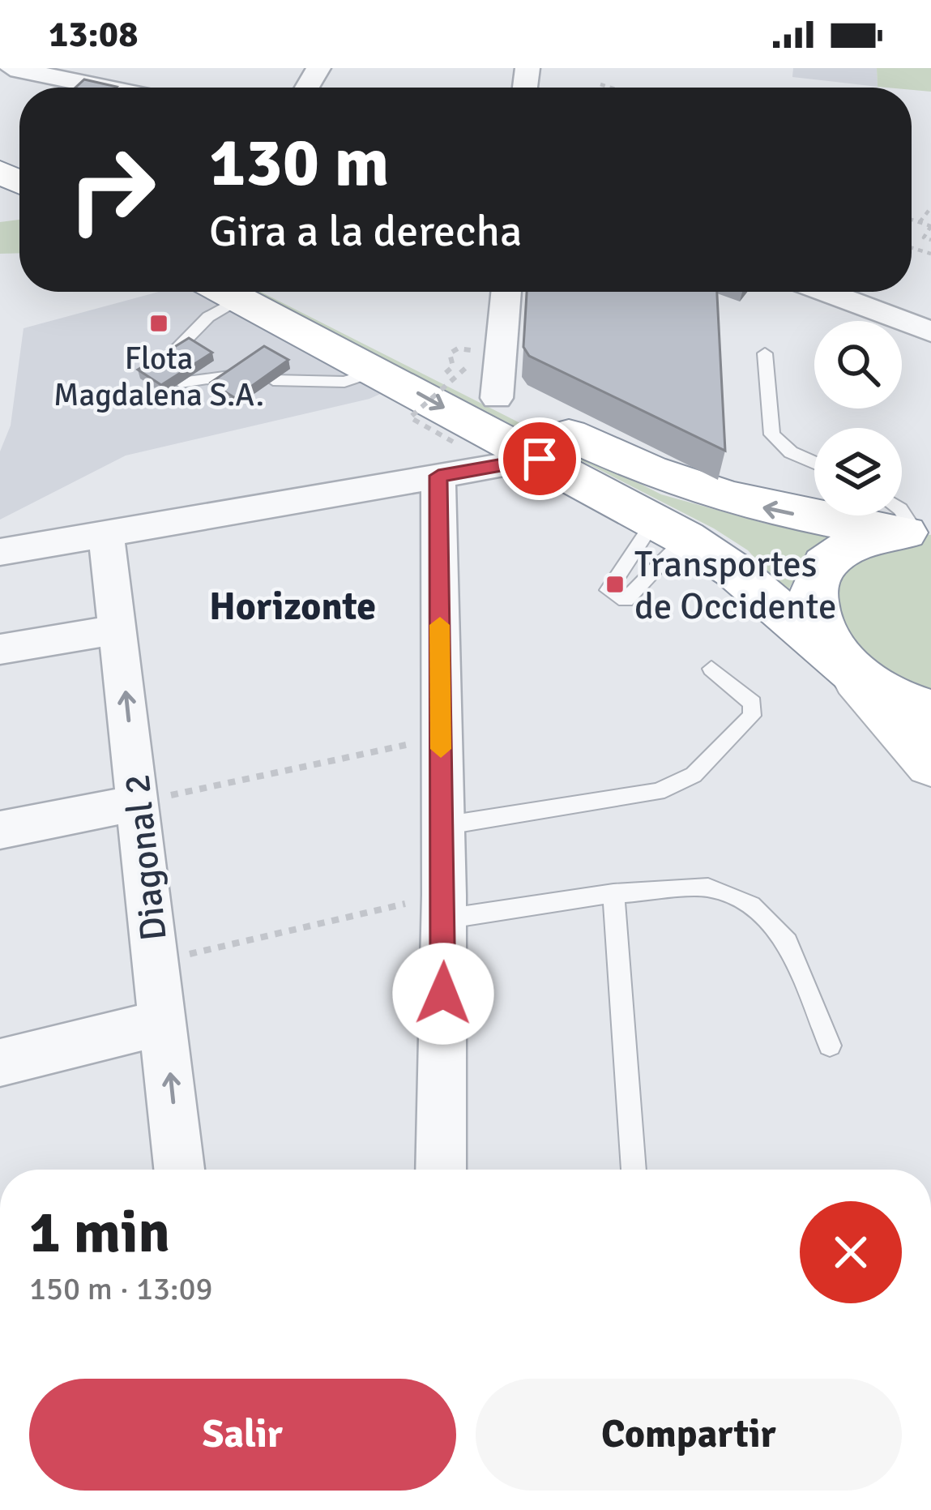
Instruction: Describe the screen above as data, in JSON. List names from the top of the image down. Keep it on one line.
{"streets":{"street":["Diagonal 2"]},"districts":["Horizonte"],"places":{"transit":["Flota Magdalena S.A.","Transportes de Occidente"]},"page":{"status":"13:08","turn":["130 m","Gira a la derecha"],"heading":["1 min","150 m · 13:09"],"buttons":["Salir","Compartir"]}}
